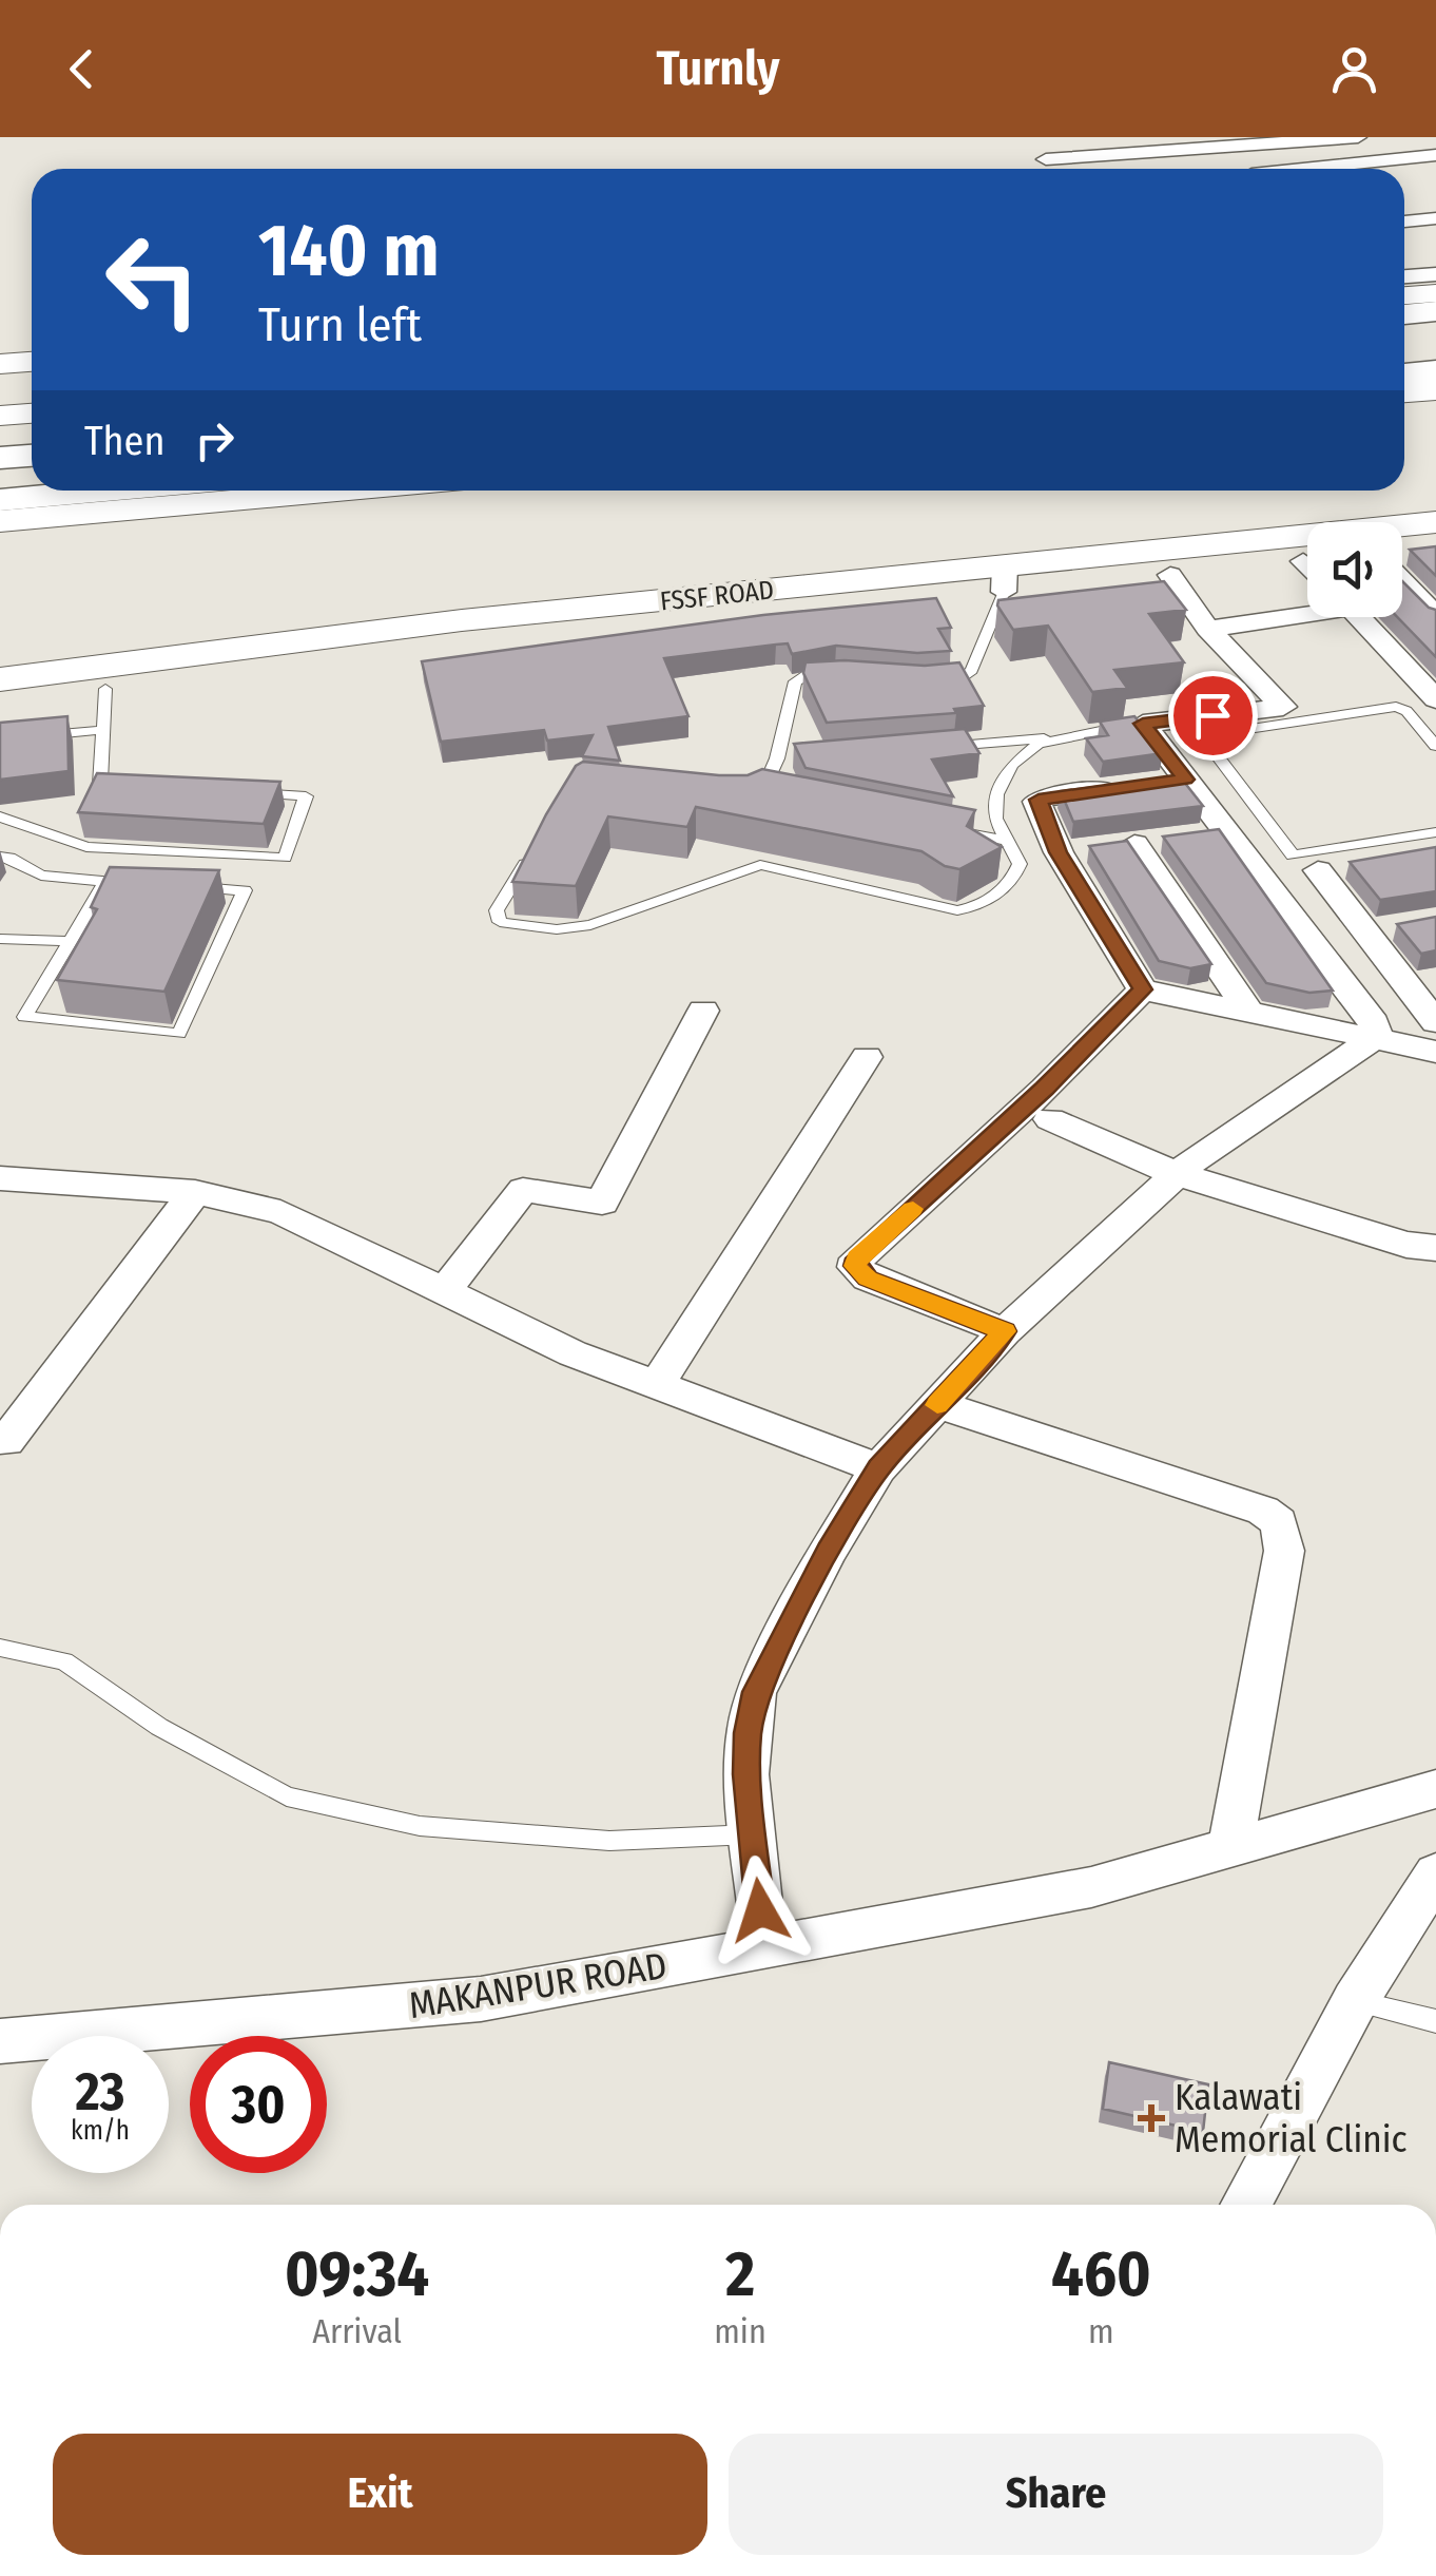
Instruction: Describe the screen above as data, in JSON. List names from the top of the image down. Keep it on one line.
{"streets":{"street":["FSSF ROAD","MAKANPUR ROAD"]},"places":{"health":["Kalawati Memorial Clinic"]},"page":{"header":"Turnly","turn":["140 m","Turn left"],"then":"Then","speed":"23 km/h","limit":"30","eta":["09:34","Arrival","2","min","460","m"],"buttons":["Exit","Share"]}}
